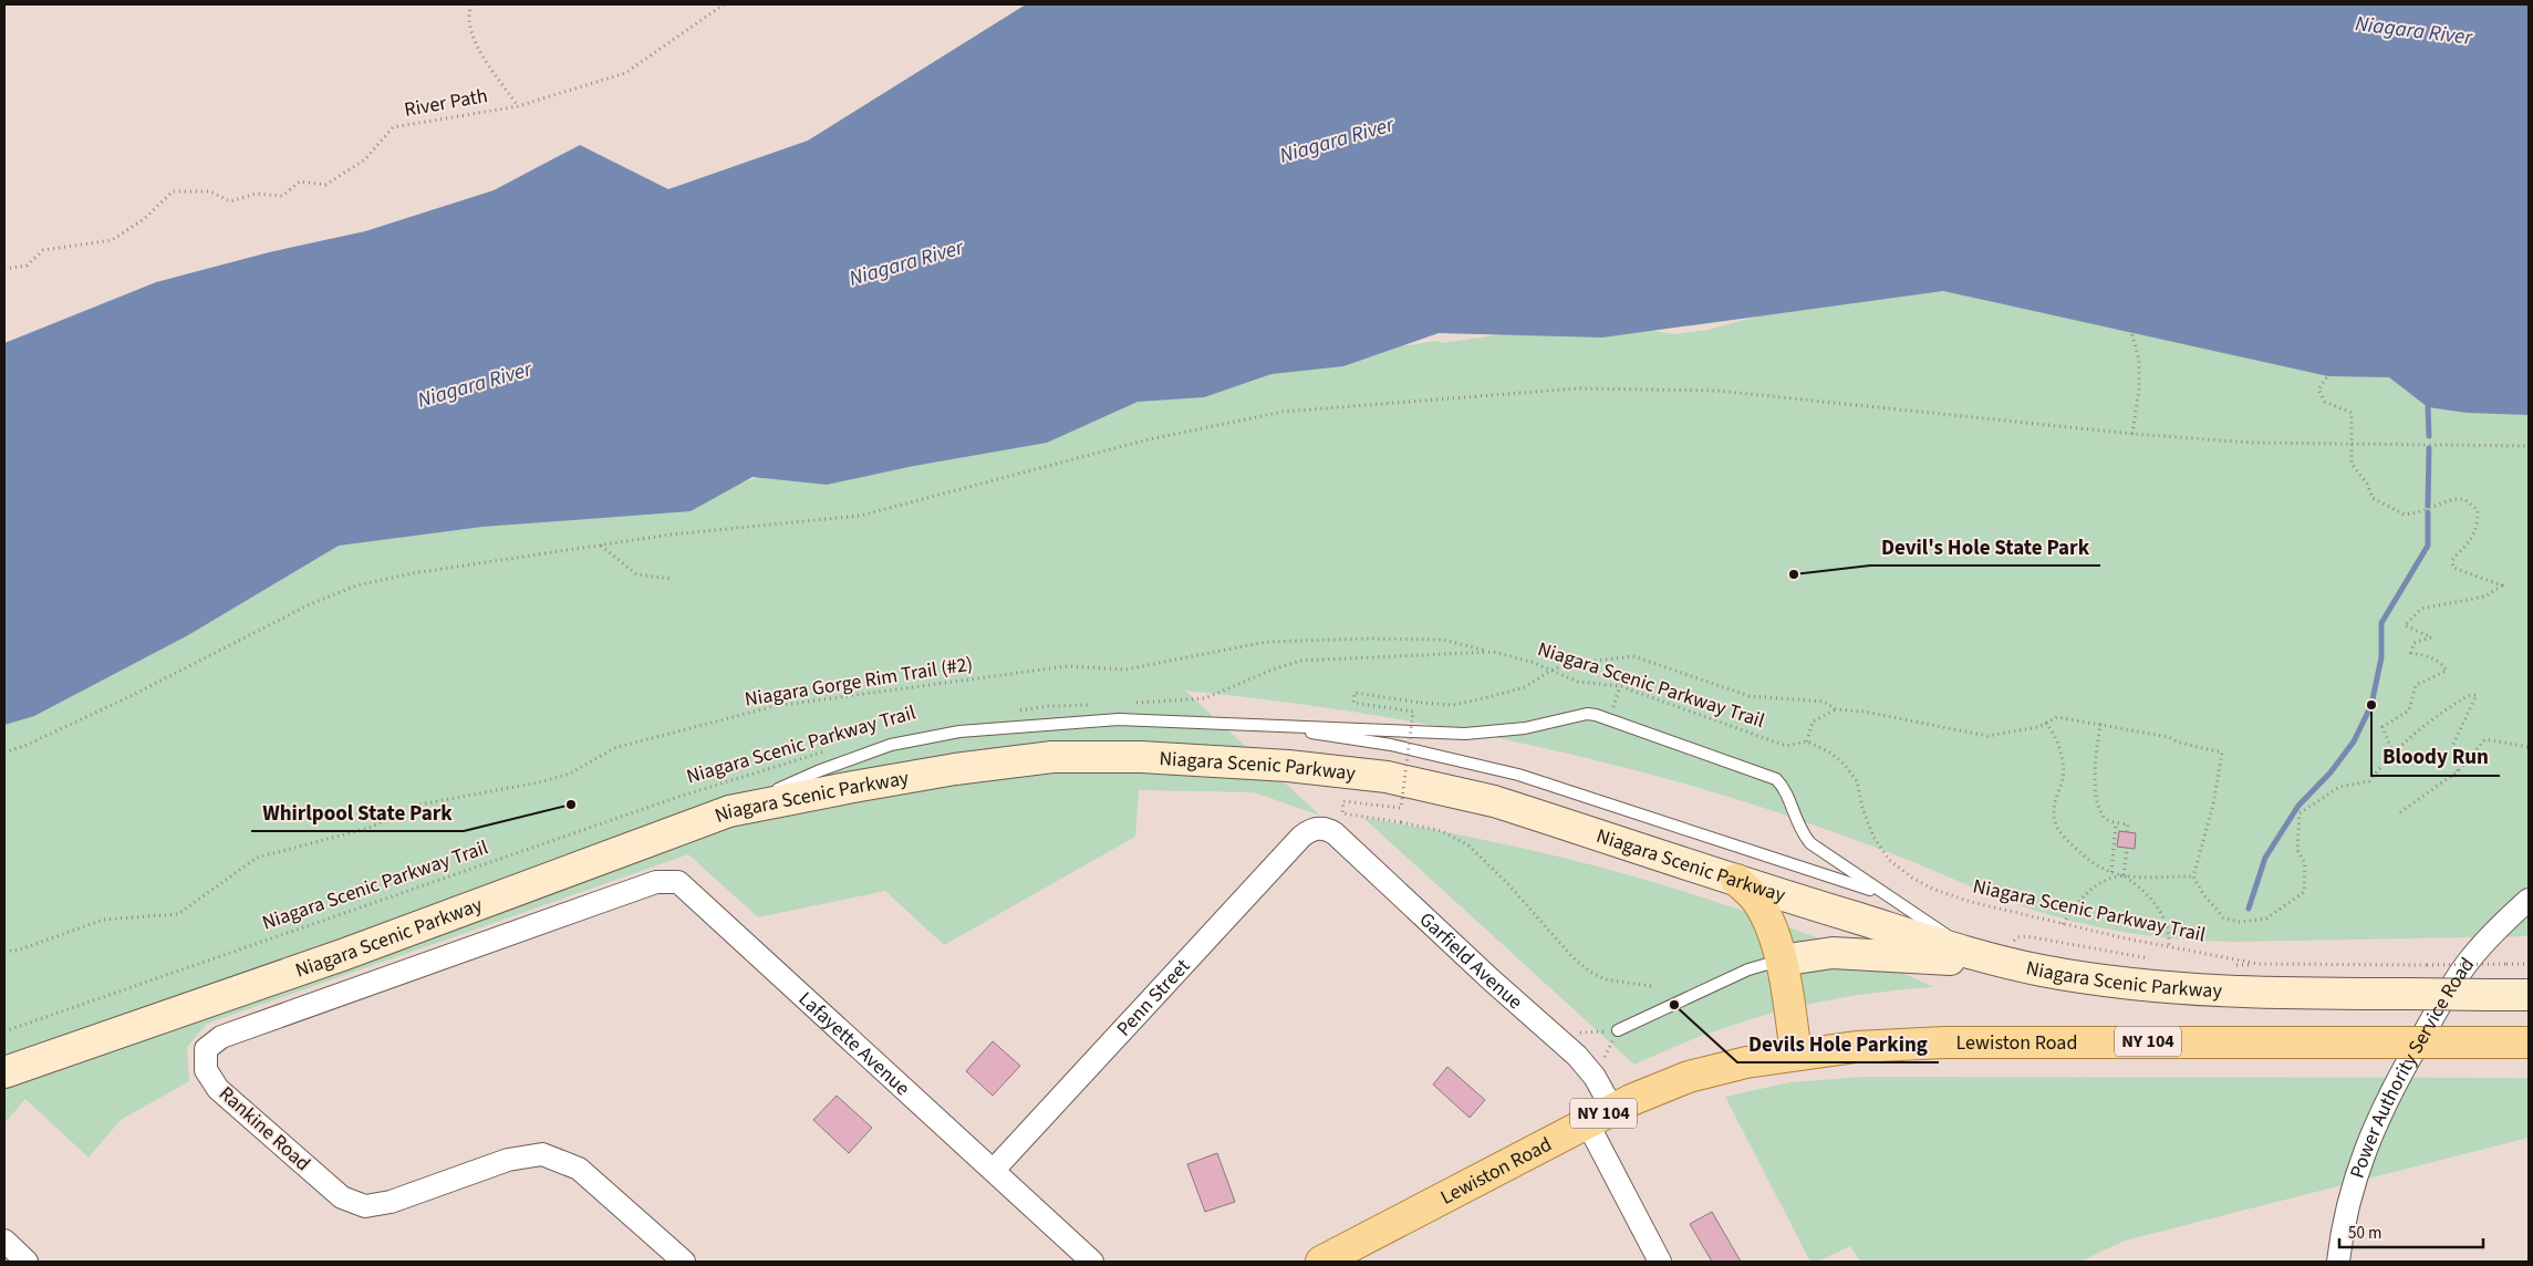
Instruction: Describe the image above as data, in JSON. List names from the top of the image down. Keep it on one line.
{"streets":{"main road":["Niagara Scenic Parkway","Lewiston Road","NY 104"],"street":["Garfield Avenue","Penn Street","Lafayette Avenue","Power Authority Service Road","Rankine Road"],"path":["River Path","Niagara Gorge Rim Trail (#2)","Niagara Scenic Parkway Trail"]},"crossings":[["Niagara Gorge Rim Trail (#2)","Niagara Scenic Parkway Trail"],["Garfield Avenue","Penn Street"],["Garfield Avenue","Lewiston Road"],["Penn Street","Lafayette Avenue"],["Lafayette Avenue","Rankine Road"]],"water":["Niagara River"],"places":["Devil's Hole State Park","Bloody Run","Whirlpool State Park","Devils Hole Parking"],"scale_bar":"50 m"}
